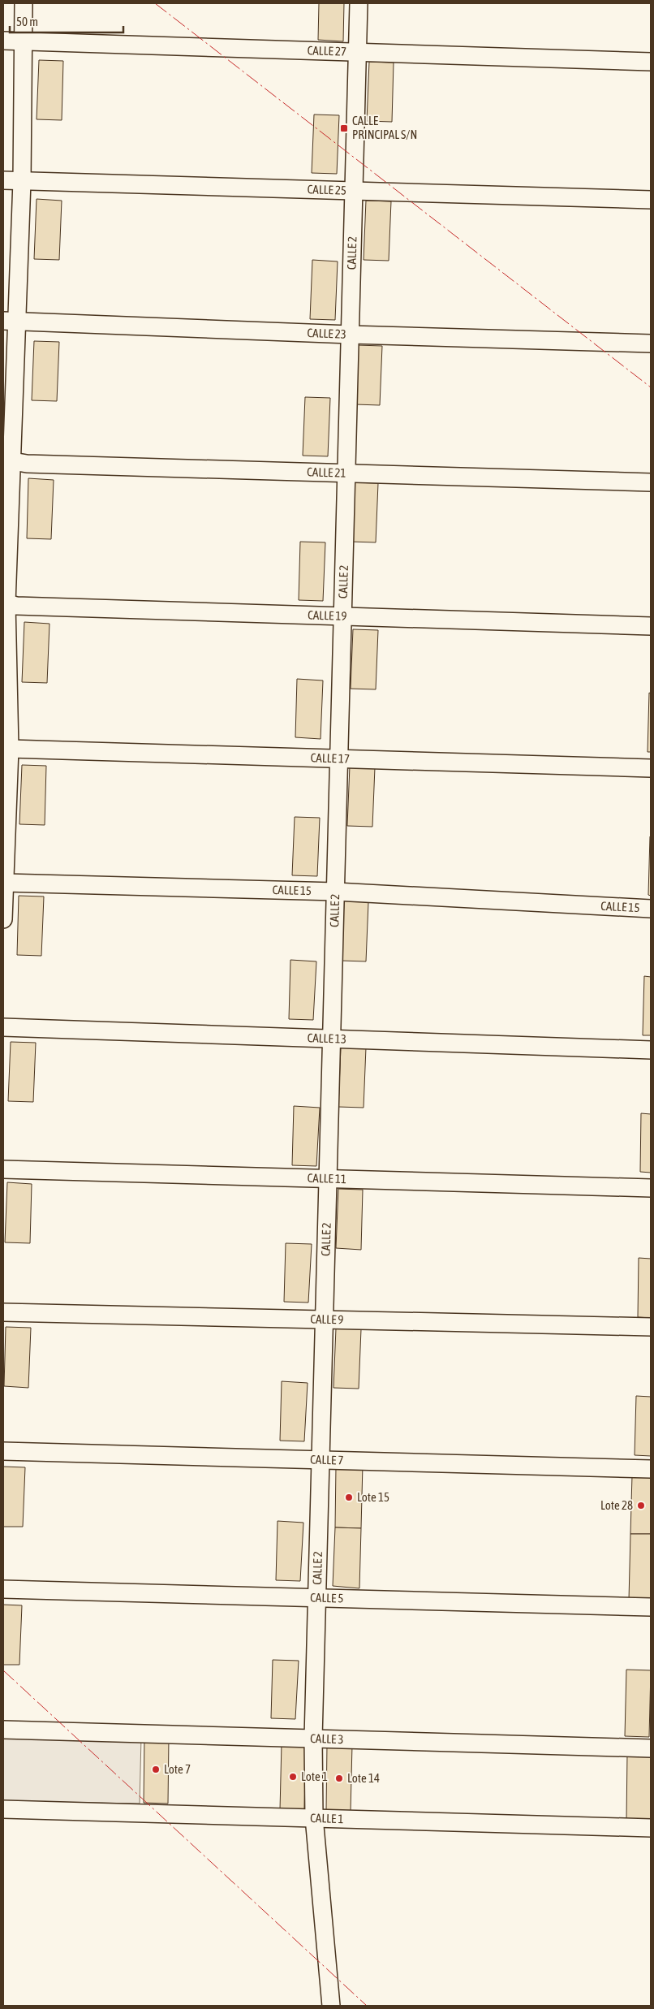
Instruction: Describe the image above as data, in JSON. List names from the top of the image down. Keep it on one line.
{"streets":{"street":["CALLE 27","CALLE 25","CALLE 2","CALLE 23","CALLE 21","CALLE 19","CALLE 17","CALLE 15","CALLE 13","CALLE 11","CALLE 9","CALLE 7","CALLE 5","CALLE 3","CALLE 1"]},"crossings":[["CALLE 27","CALLE 2"],["CALLE 25","CALLE 2"],["CALLE 2","CALLE 23"],["CALLE 2","CALLE 21"],["CALLE 2","CALLE 19"],["CALLE 2","CALLE 17"],["CALLE 2","CALLE 15"],["CALLE 2","CALLE 13"],["CALLE 2","CALLE 11"],["CALLE 2","CALLE 9"],["CALLE 2","CALLE 7"],["CALLE 2","CALLE 5"],["CALLE 2","CALLE 3"],["CALLE 2","CALLE 1"]],"places":{"transit":["CALLE PRINCIPAL S/N"],"other":["Lote 15","Lote 28","Lote 7","Lote 1","Lote 14"]},"scale_bar":"50 m"}
